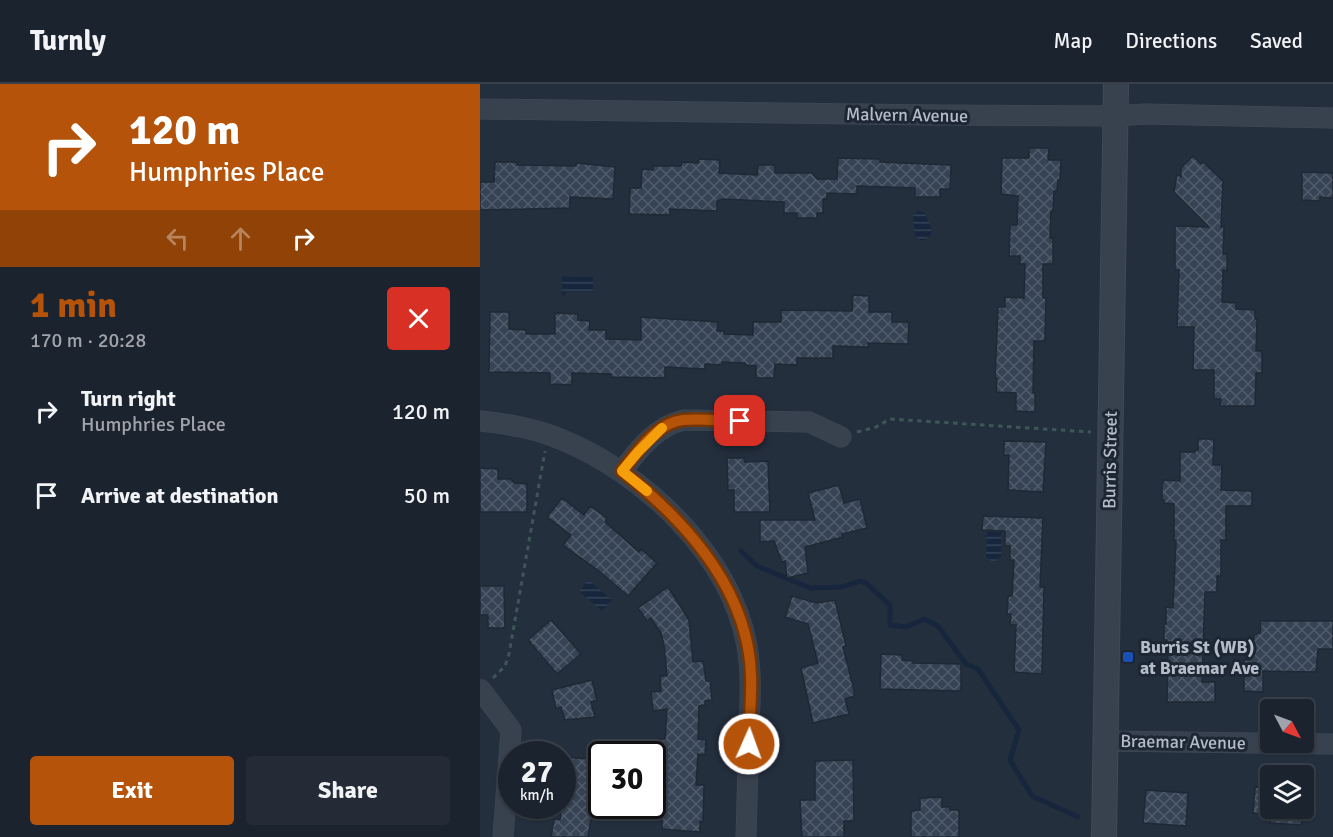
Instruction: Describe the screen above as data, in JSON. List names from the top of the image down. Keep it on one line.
{"streets":{"street":["Malvern Avenue","Burris Street","Braemar Avenue"]},"crossings":[["Malvern Avenue","Burris Street"],["Burris Street","Braemar Avenue"]],"places":{"transit":["Burris St (WB) at Braemar Ave"]},"north":"bottom right","page":{"header":"Turnly","nav":["Map","Directions","Saved"],"turn":["120 m","Humphries Place"],"heading":["1 min","170 m · 20:28"],"list":[{"name":"Turn right","note":"Humphries Place","value":"120 m"},{"name":"Arrive at destination","value":"50 m"}],"speed":"27 km/h","limit":"30","buttons":["Exit","Share"]}}
